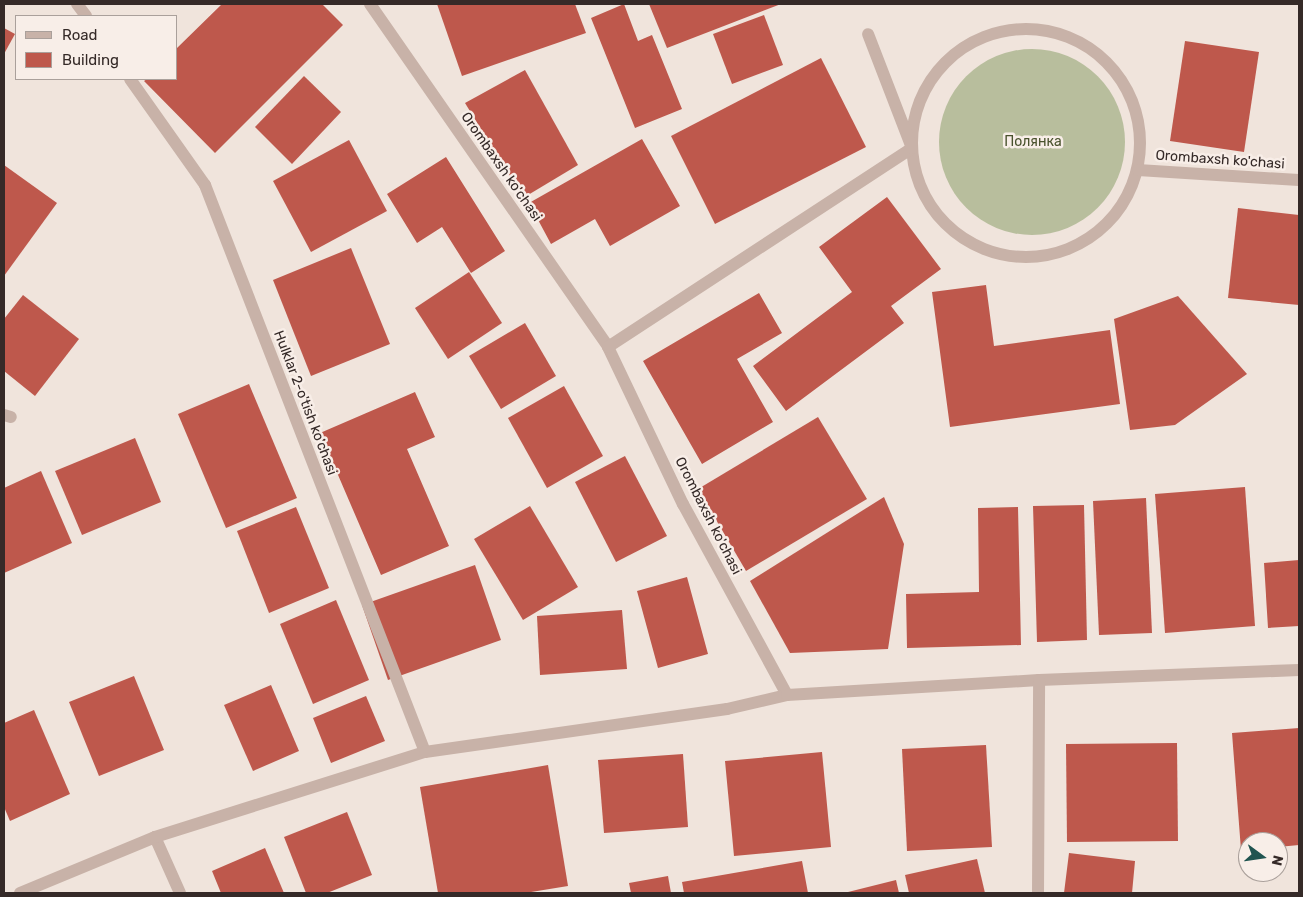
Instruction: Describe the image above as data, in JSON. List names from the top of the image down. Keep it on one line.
{"streets":{"street":["Orombaxsh ko'chasi","Hulklar 2-o'tish ko'chasi"]},"parks":["Полянка"],"legend":["Road","Building"],"north":"right"}
